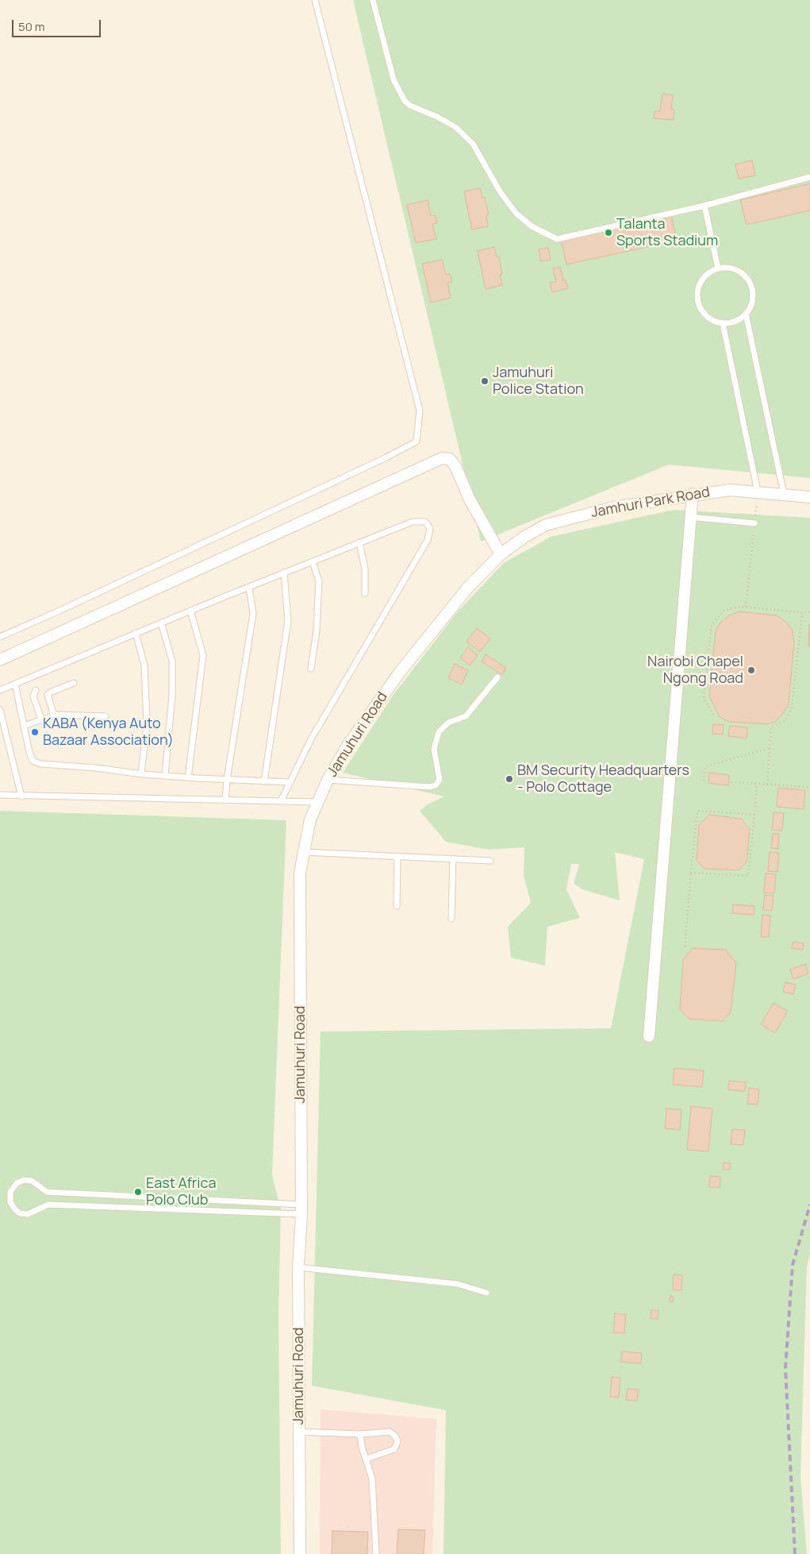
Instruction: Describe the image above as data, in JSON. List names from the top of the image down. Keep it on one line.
{"streets":{"street":["Jamhuri Park Road","Jamuhuri Road"]},"crossings":[["Jamhuri Park Road","Jamuhuri Road"]],"places":["Talanta Sports Stadium","Jamuhuri Police Station","Nairobi Chapel Ngong Road","KABA (Kenya Auto Bazaar Association)","BM Security Headquarters - Polo Cottage","East Africa Polo Club"],"scale_bar":"50 m"}
